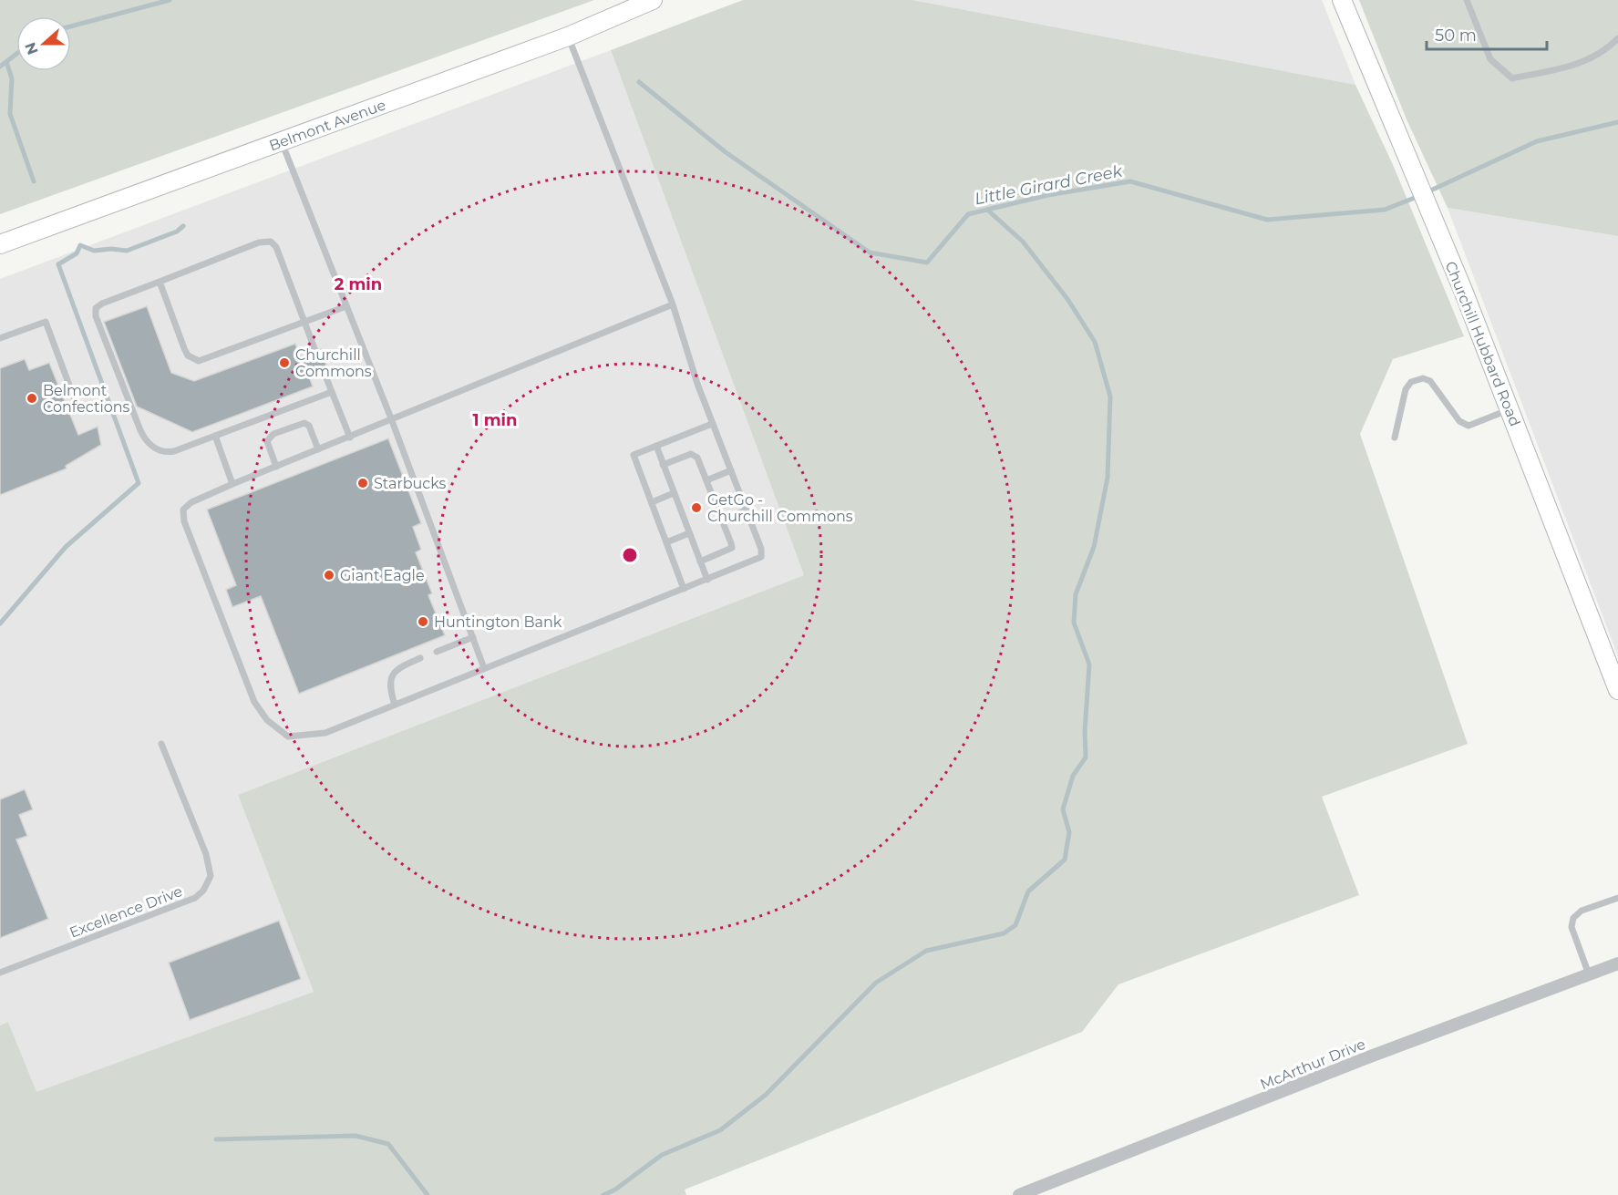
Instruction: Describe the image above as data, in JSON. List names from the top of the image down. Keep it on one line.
{"streets":{"main road":["Belmont Avenue","Churchill Hubbard Road"],"street":["McArthur Drive"],"lane":["Excellence Drive"]},"water":["Little Girard Creek"],"places":["Churchill Commons","Belmont Confections","Starbucks","GetGo - Churchill Commons","Giant Eagle","Huntington Bank"],"scale_bar":"50 m","north":"left","rings":["2 min","1 min"]}
